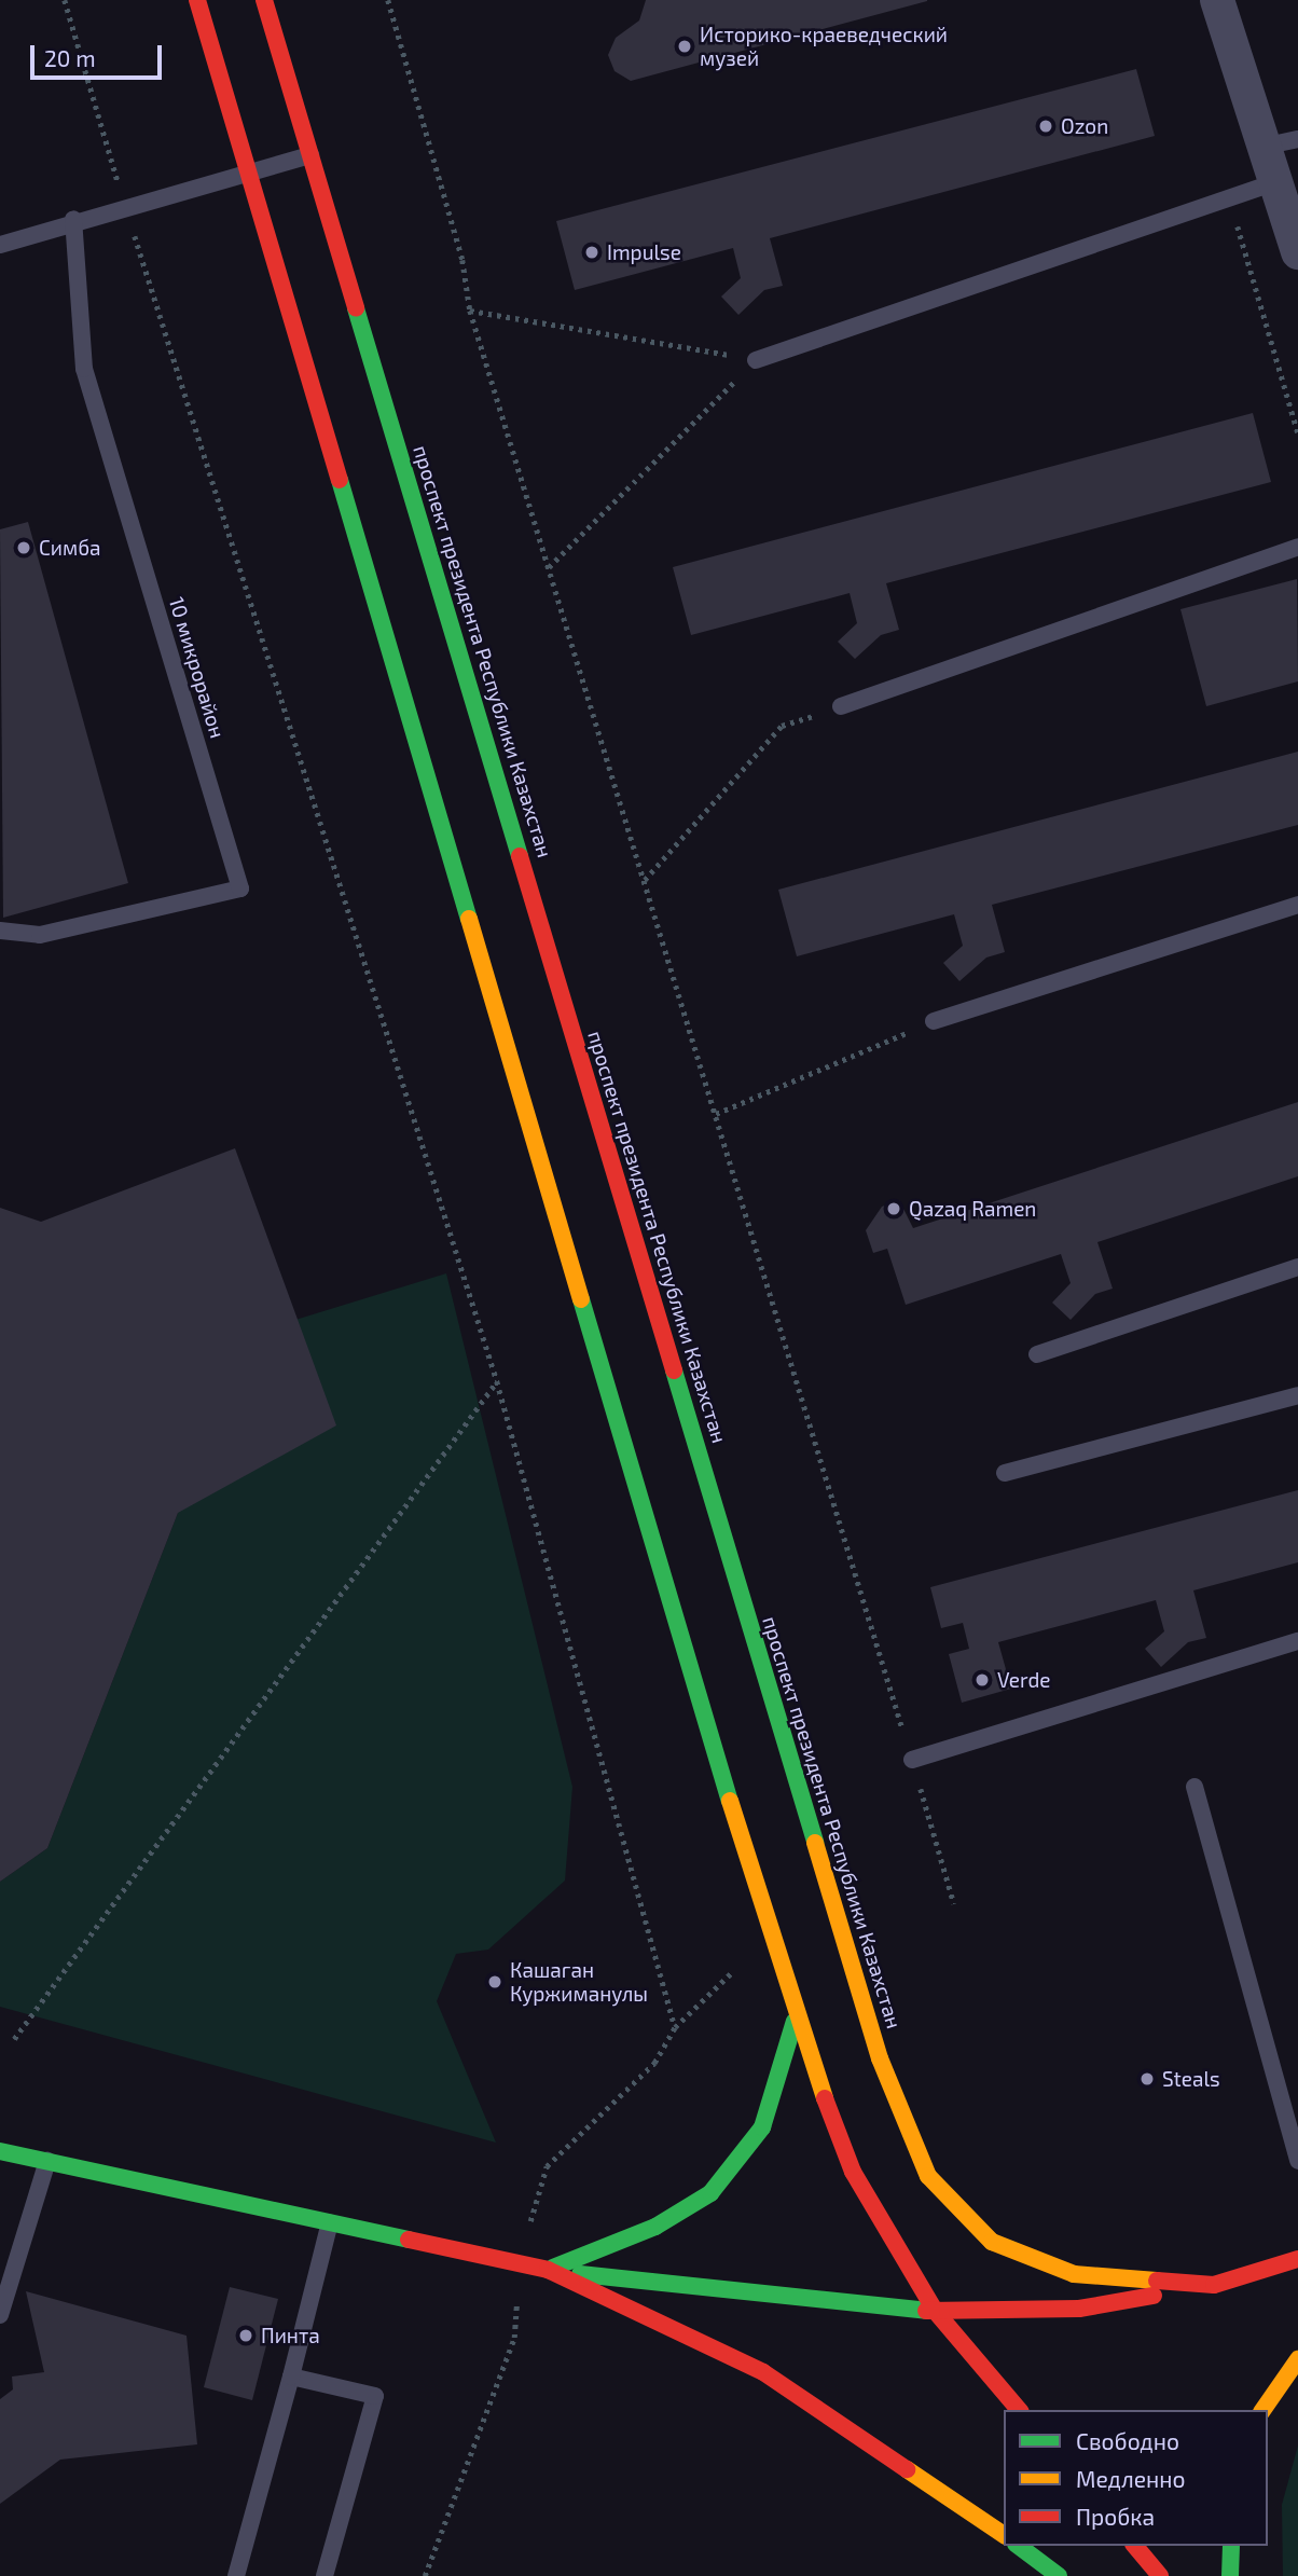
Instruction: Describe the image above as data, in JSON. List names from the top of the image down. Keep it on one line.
{"streets":{"main road":["проспект президента Республики Казахстан"],"lane":["10 микрорайон"]},"places":["Историко-краеведческий музей","Ozon","Impulse","Симба","Qazaq Ramen","Verde","Кашаган Куржиманулы","Steals","Пинта"],"legend":["Свободно","Медленно","Пробка"],"scale_bar":"20 m"}
